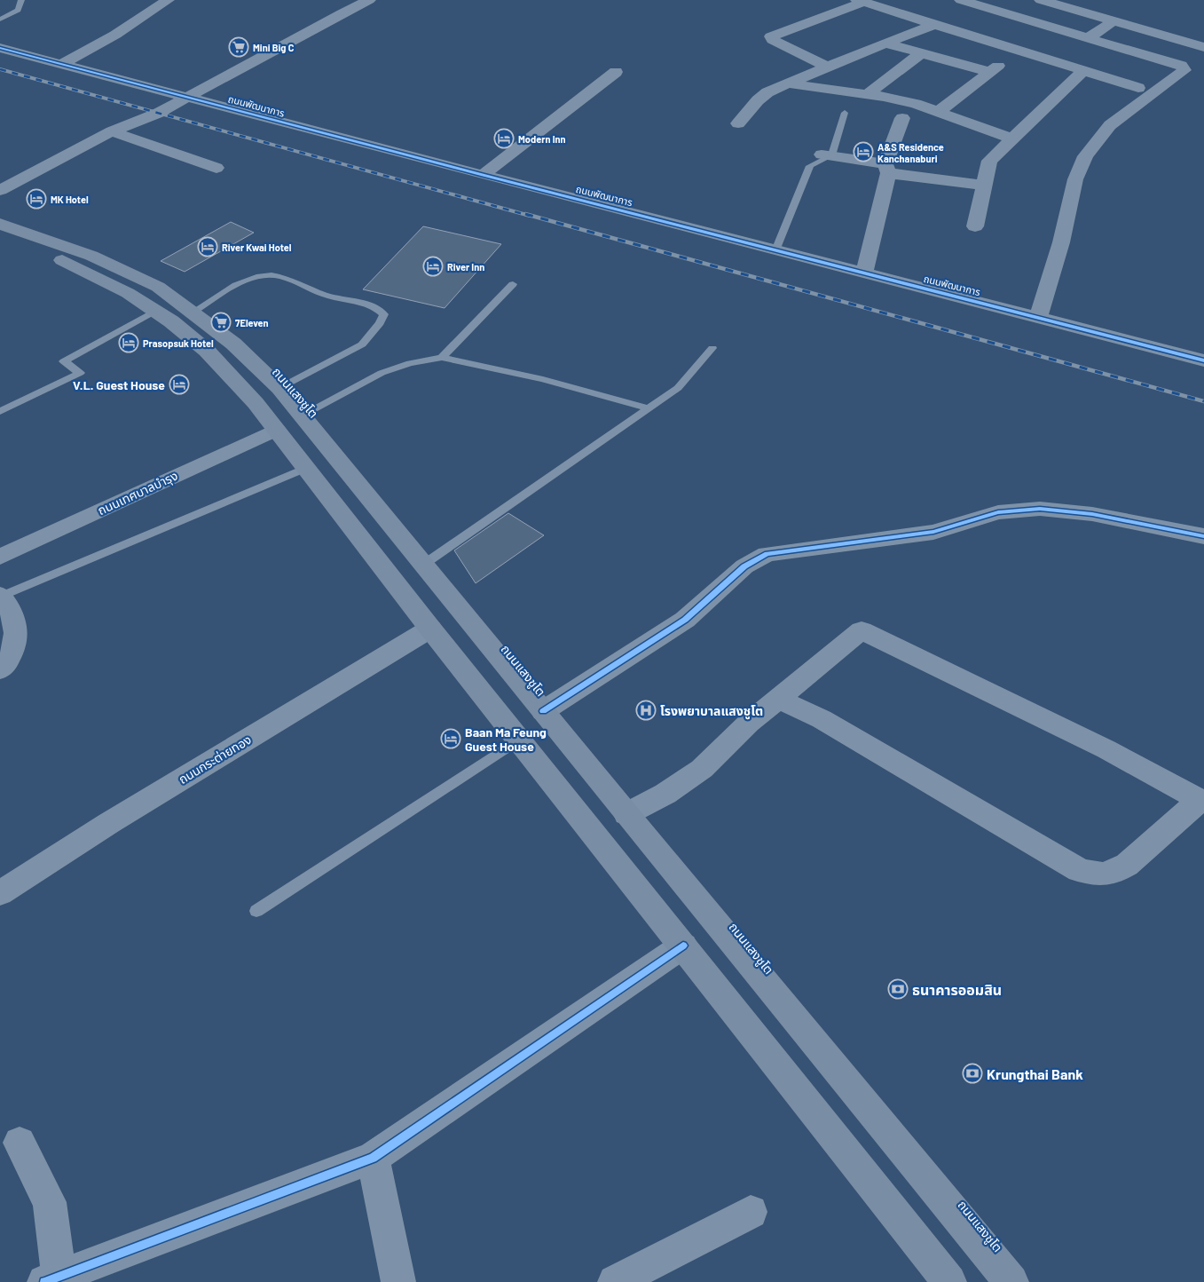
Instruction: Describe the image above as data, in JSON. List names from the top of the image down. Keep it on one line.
{"streets":{"main road":["ถนนแสงชูโต"],"street":["ถนนพัฒนาการ","ถนนเทศบาลบำรุง","ถนนกระต่ายทอง"]},"crossings":[["ถนนแสงชูโต","ถนนเทศบาลบำรุง"],["ถนนแสงชูโต","ถนนกระต่ายทอง"]],"places":{"supermarket":["Mini Big C","7Eleven"],"hotel":["Modern Inn","A&S Residence Kanchanaburi","MK Hotel","River Kwai Hotel","River Inn","Prasopsuk Hotel","V.L. Guest House","Baan Ma Feung Guest House"],"hospital":["โรงพยาบาลแสงชูโต"],"bank":["ธนาคารออมสิน","Krungthai Bank"]}}
